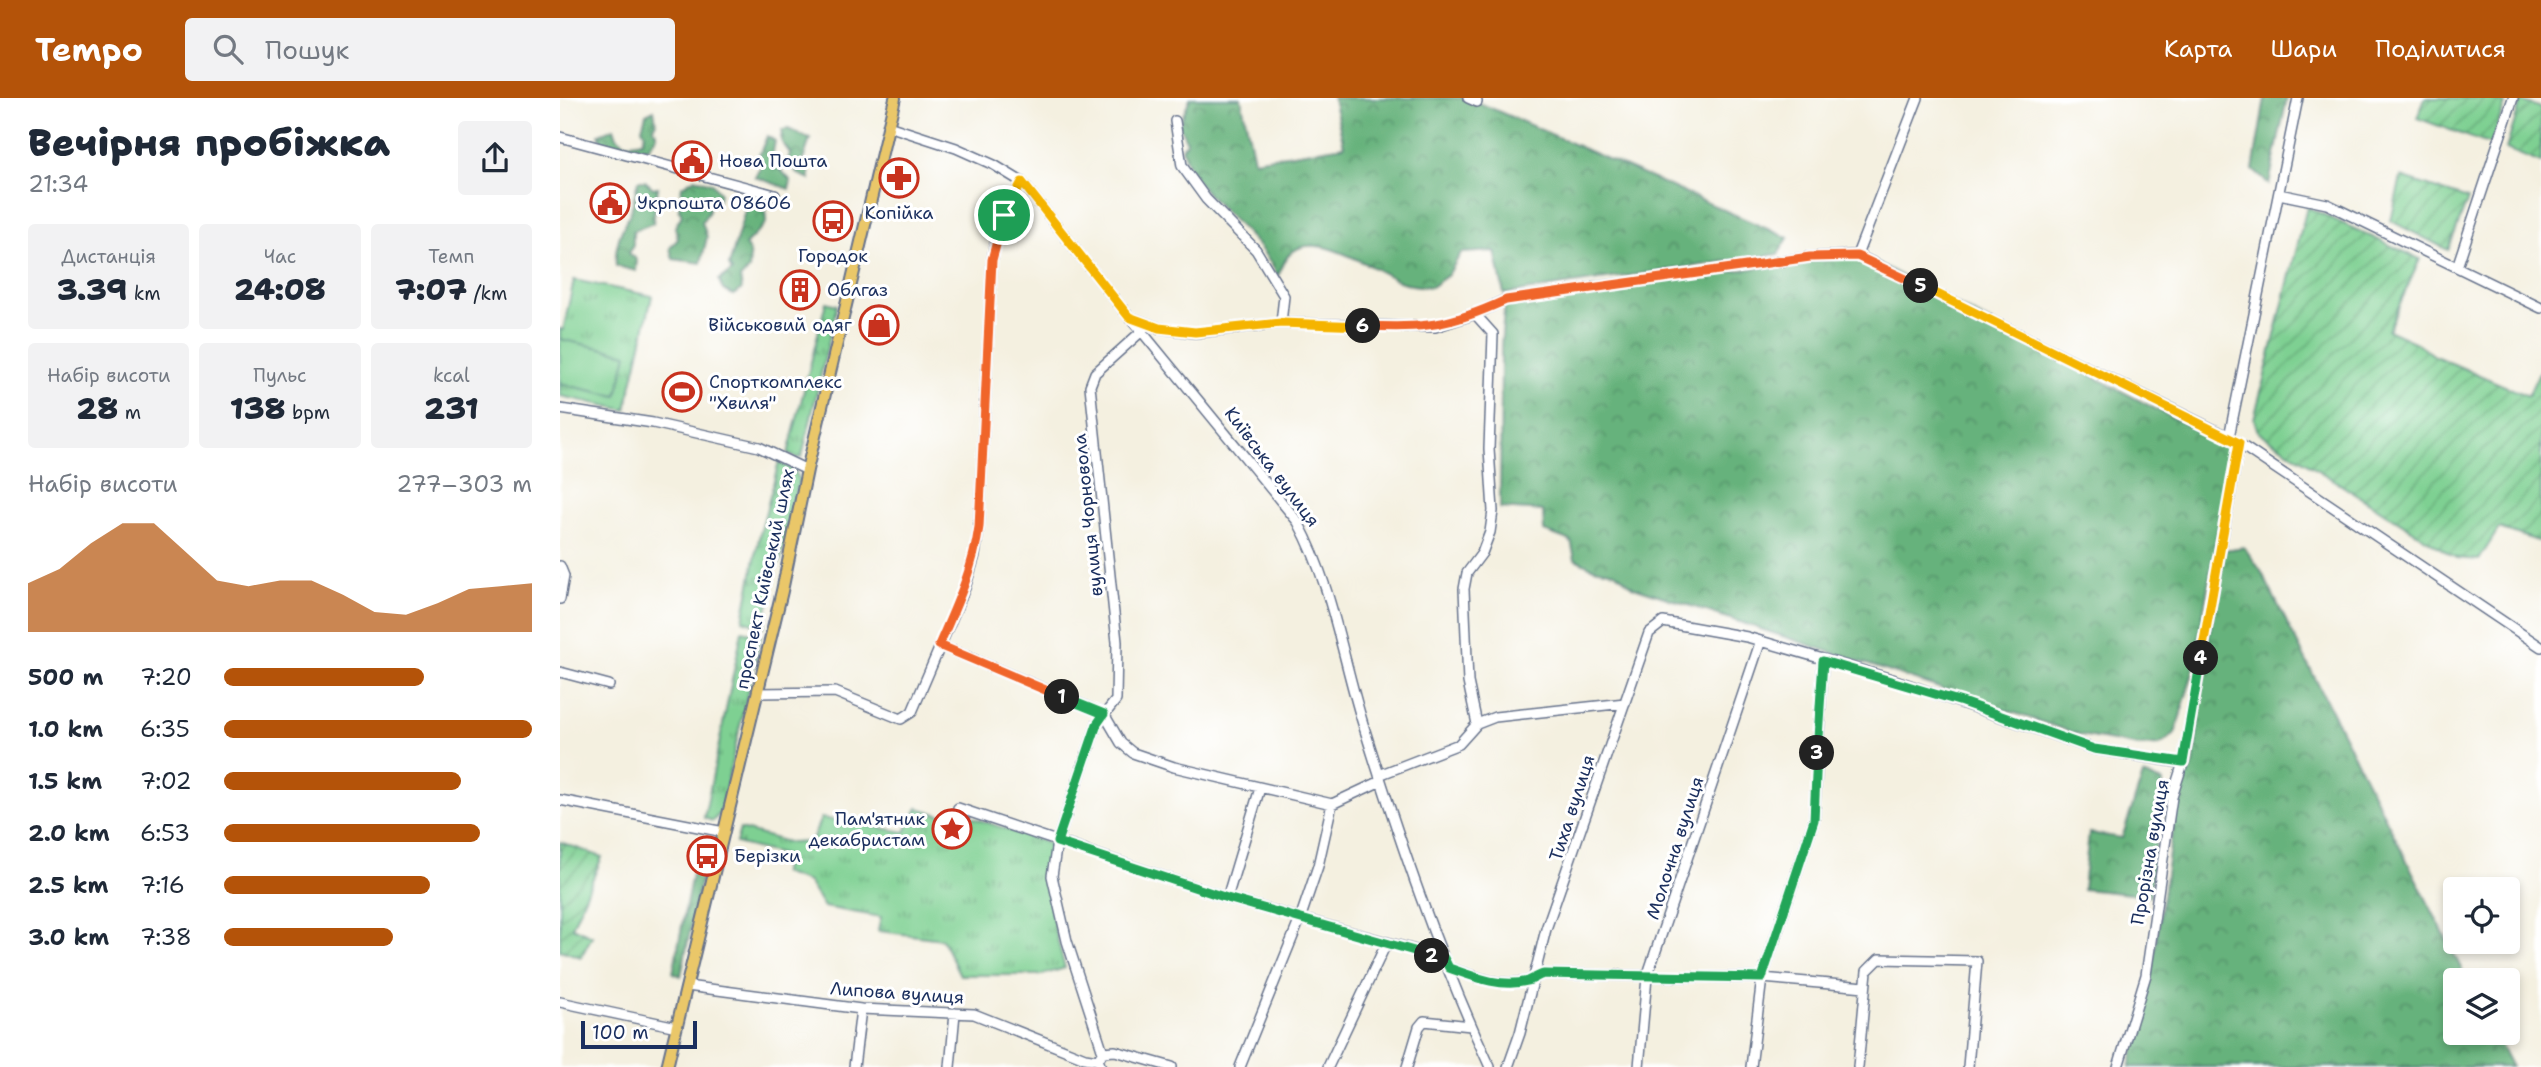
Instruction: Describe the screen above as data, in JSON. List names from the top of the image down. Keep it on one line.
{"streets":{"main road":["проспект Київський шлях"],"street":["Київська вулиця","вулиця Чорновола","Тиха вулиця","Молочна вулиця","Прорізна вулиця","Липова вулиця"]},"crossings":[["Київська вулиця","вулиця Чорновола"],["Київська вулиця","проспект Київський шлях"],["вулиця Чорновола","Липова вулиця"],["проспект Київський шлях","Липова вулиця"],["Тиха вулиця","Молочна вулиця"],["Тиха вулиця","Прорізна вулиця"],["Молочна вулиця","Прорізна вулиця"]],"places":{"public building":["Нова Пошта","Укрпошта 08606"],"pharmacy":["Копійка"],"bus stop":["Городок","Берізки"],"building":["Облгаз"],"shop":["Військовий одяг"],"sports":["Спорткомплекс \"Хвиля\""],"place":["Пам'ятник декабристам"]},"scale_bar":"100 m","page":{"header":"Tempo","search":"Пошук","nav":["Карта","Шари","Поділитися"],"heading":["Вечірня пробіжка","21:34"],"stats":[["Дистанція","3.39 km"],["Час","24:08"],["Темп","7:07 /km"],["Набір висоти","28 m"],["Пульс","138 bpm"],["kcal","231"]],"pins":["5","6","4","1","3","2"],"chart":["Набір висоти","277–303 m"],"list":[{"name":"500 m","note":"7:20"},{"name":"1.0 km","note":"6:35"},{"name":"1.5 km","note":"7:02"},{"name":"2.0 km","note":"6:53"},{"name":"2.5 km","note":"7:16"},{"name":"3.0 km","note":"7:38"}],"scale":"100 m"}}
